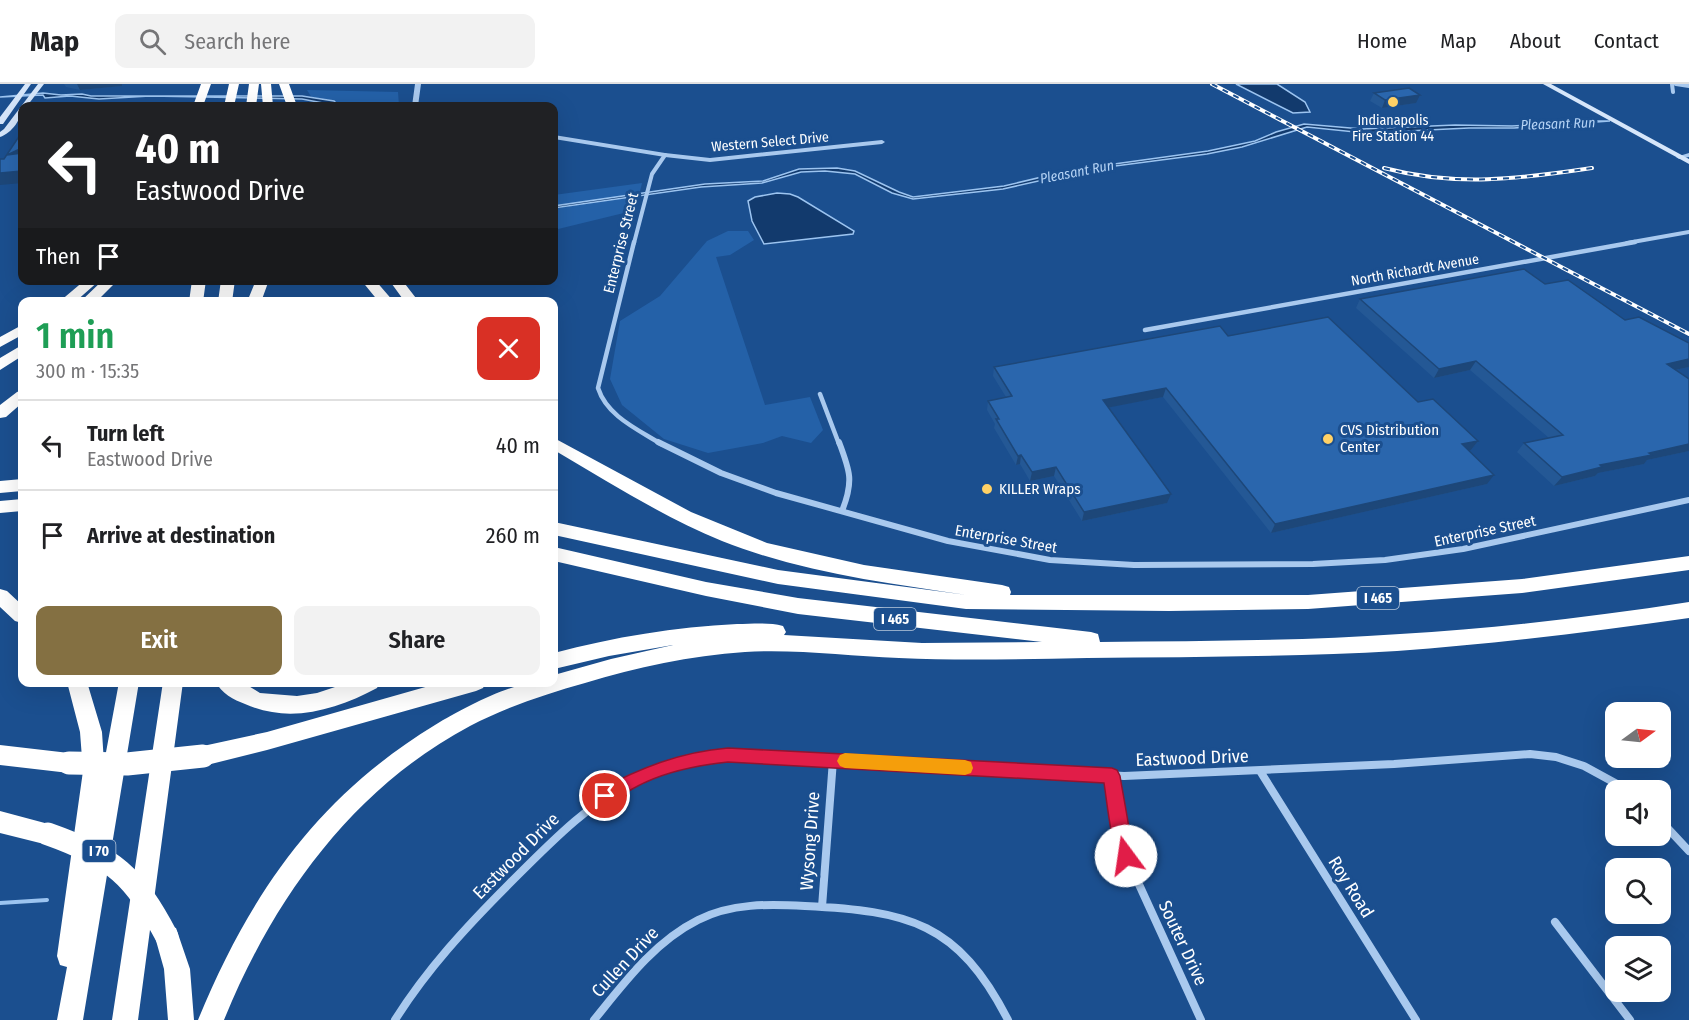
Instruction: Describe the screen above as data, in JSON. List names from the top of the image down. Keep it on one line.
{"streets":{"highway":["I 465","I 70"],"street":["Western Select Drive","Enterprise Street","North Richardt Avenue","Eastwood Drive","Wysong Drive","Roy Road","Souter Drive","Cullen Drive"]},"crossings":[["Western Select Drive","Enterprise Street"],["Eastwood Drive","Wysong Drive"],["Eastwood Drive","Roy Road"],["Eastwood Drive","Souter Drive"],["Wysong Drive","Cullen Drive"]],"water":["Pleasant Run"],"places":["Indianapolis Fire Station 44","CVS Distribution Center","KILLER Wraps"],"north":"right","page":{"header":"Map","search":"Search here","nav":["Home","Map","About","Contact"],"turn":["40 m","Eastwood Drive"],"then":"Then","heading":["1 min","300 m · 15:35"],"list":[{"name":"Turn left","note":"Eastwood Drive","value":"40 m"},{"name":"Arrive at destination","value":"260 m"}],"buttons":["Exit","Share"]}}
